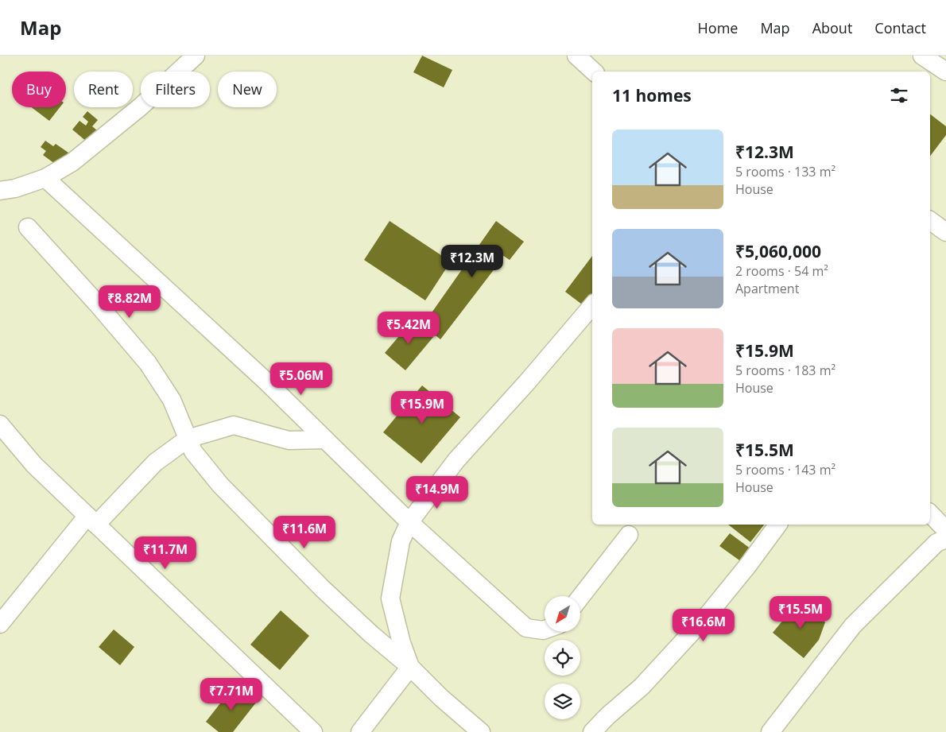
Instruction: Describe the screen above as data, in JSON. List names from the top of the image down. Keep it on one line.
{"north":"bottom left","page":{"header":"Map","nav":["Home","Map","About","Contact"],"chip":["Buy","Rent","Filters","New"],"heading":"11 homes","list":[{"name":"₹12.3M","note":"5 rooms · 133 m² · House"},{"name":"₹5,060,000","note":"2 rooms · 54 m² · Apartment"},{"name":"₹15.9M","note":"5 rooms · 183 m² · House"},{"name":"₹15.5M","note":"5 rooms · 143 m² · House"}],"price":["₹12.3M","₹8.82M","₹5.42M","₹5.06M","₹15.9M","₹14.9M","₹11.6M","₹11.7M","₹15.5M","₹16.6M","₹7.71M"]}}
